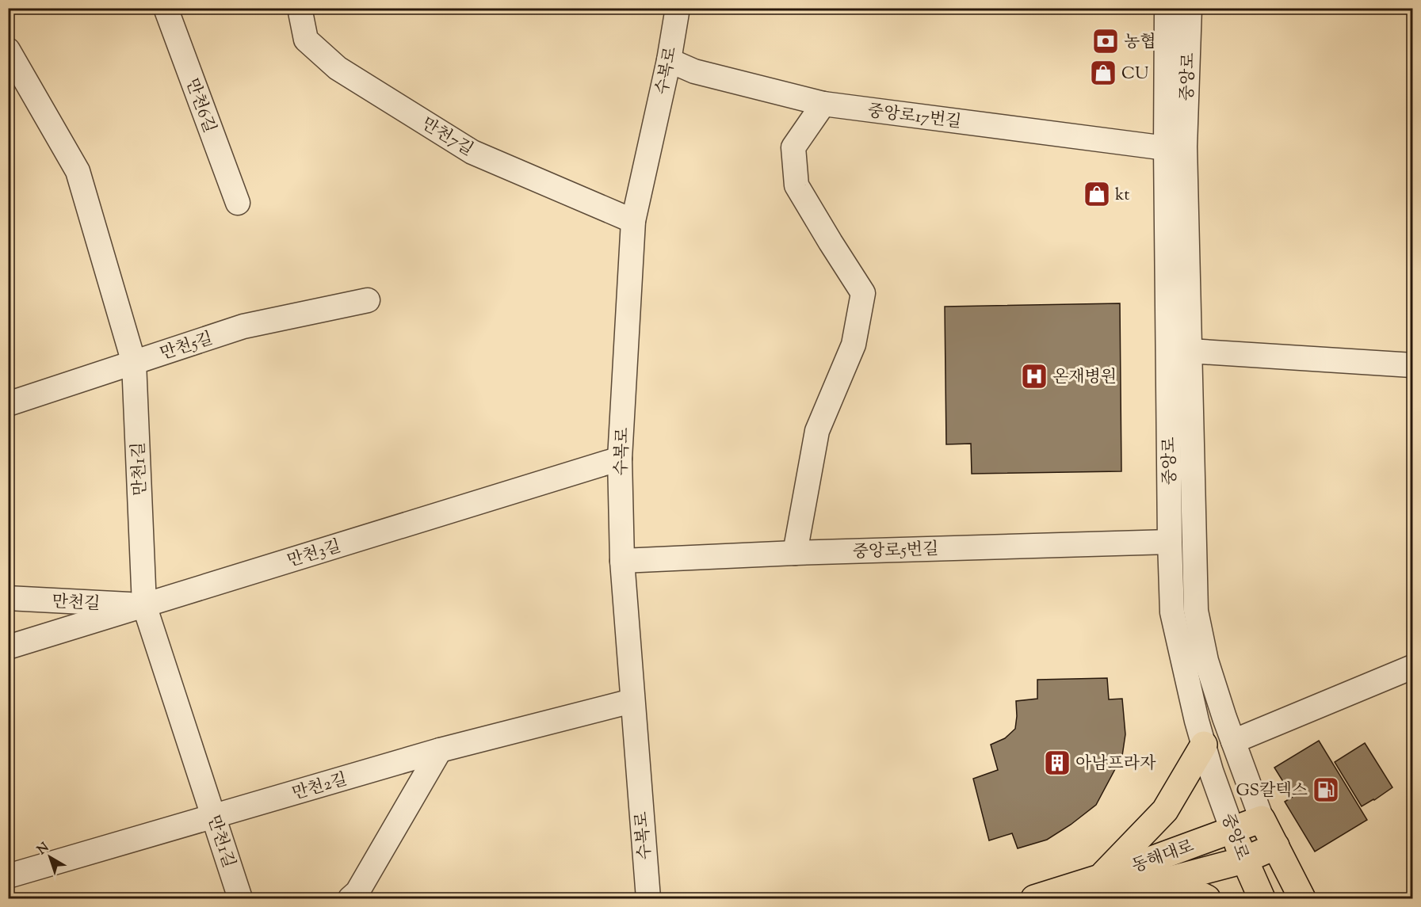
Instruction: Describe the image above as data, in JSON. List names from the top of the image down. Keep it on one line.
{"streets":{"main road":["중앙로","동해대로"],"street":["수복로","만천6길","중앙로17번길","만천7길","만천5길","만천1길","중앙로5번길","만천3길","만천길","만천2길"]},"crossings":[["수복로","중앙로17번길"],["수복로","만천7길"],["수복로","중앙로5번길"],["수복로","만천3길"],["수복로","만천2길"],["중앙로","중앙로17번길"],["중앙로","중앙로5번길"],["중앙로","동해대로"],["만천5길","만천1길"],["만천1길","만천3길"],["만천1길","만천길"],["만천1길","만천2길"],["만천3길","만천길"]],"places":{"bank":["농협"],"shop":["CU","kt"],"hospital":["온재병원"],"building":["아남프라자"],"fuel station":["GS칼텍스"]},"north":"top left"}
